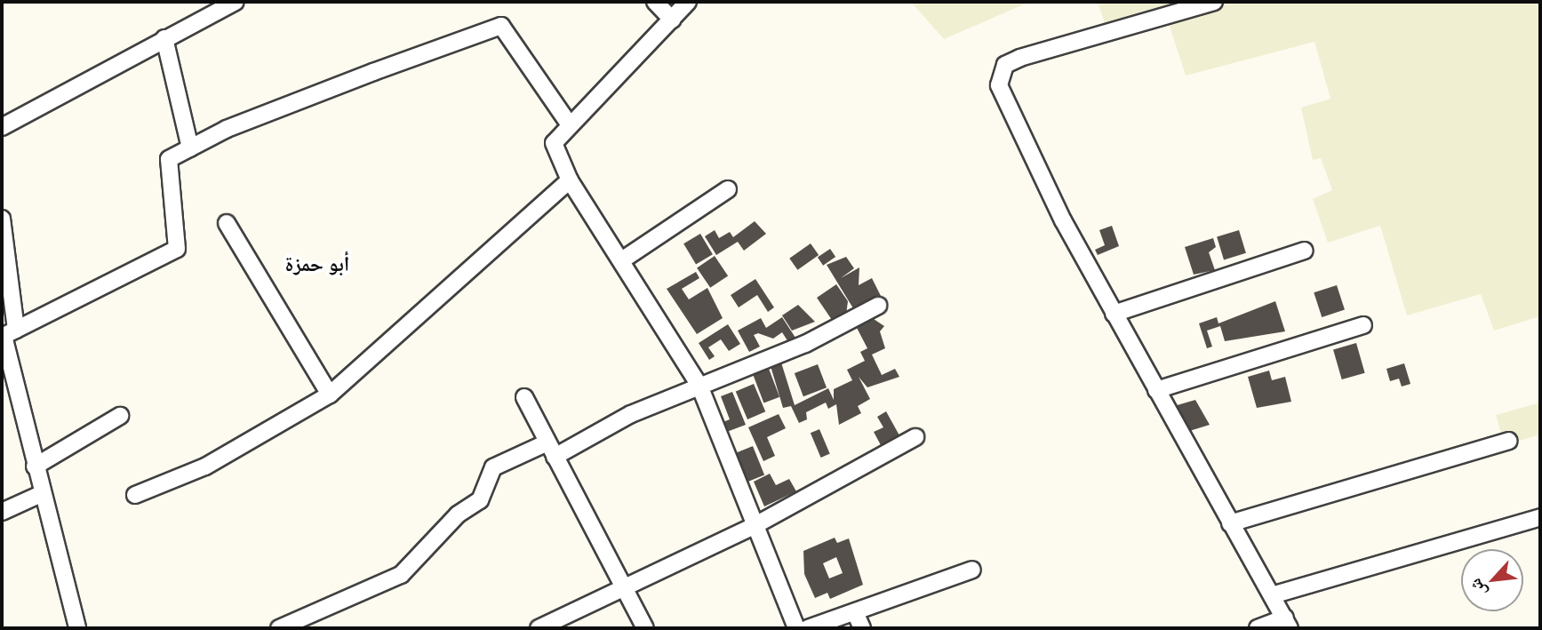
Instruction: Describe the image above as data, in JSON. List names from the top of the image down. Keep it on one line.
{"districts":["أبو حمزة"],"north":"bottom left"}
